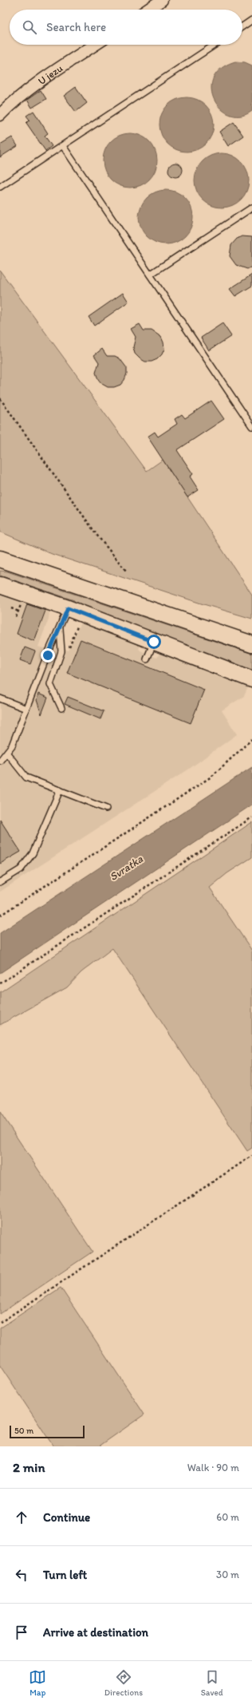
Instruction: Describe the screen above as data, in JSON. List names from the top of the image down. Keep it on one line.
{"streets":{"street":["U jezu"]},"water":["Svratka"],"scale_bar":"50 m","page":{"search":"Search here","scale":"50 m","heading":["2 min","Walk · 90 m"],"list":[["Continue","60 m"],["Turn left","30 m"],"Arrive at destination"],"nav":["Map","Directions","Saved"]}}
